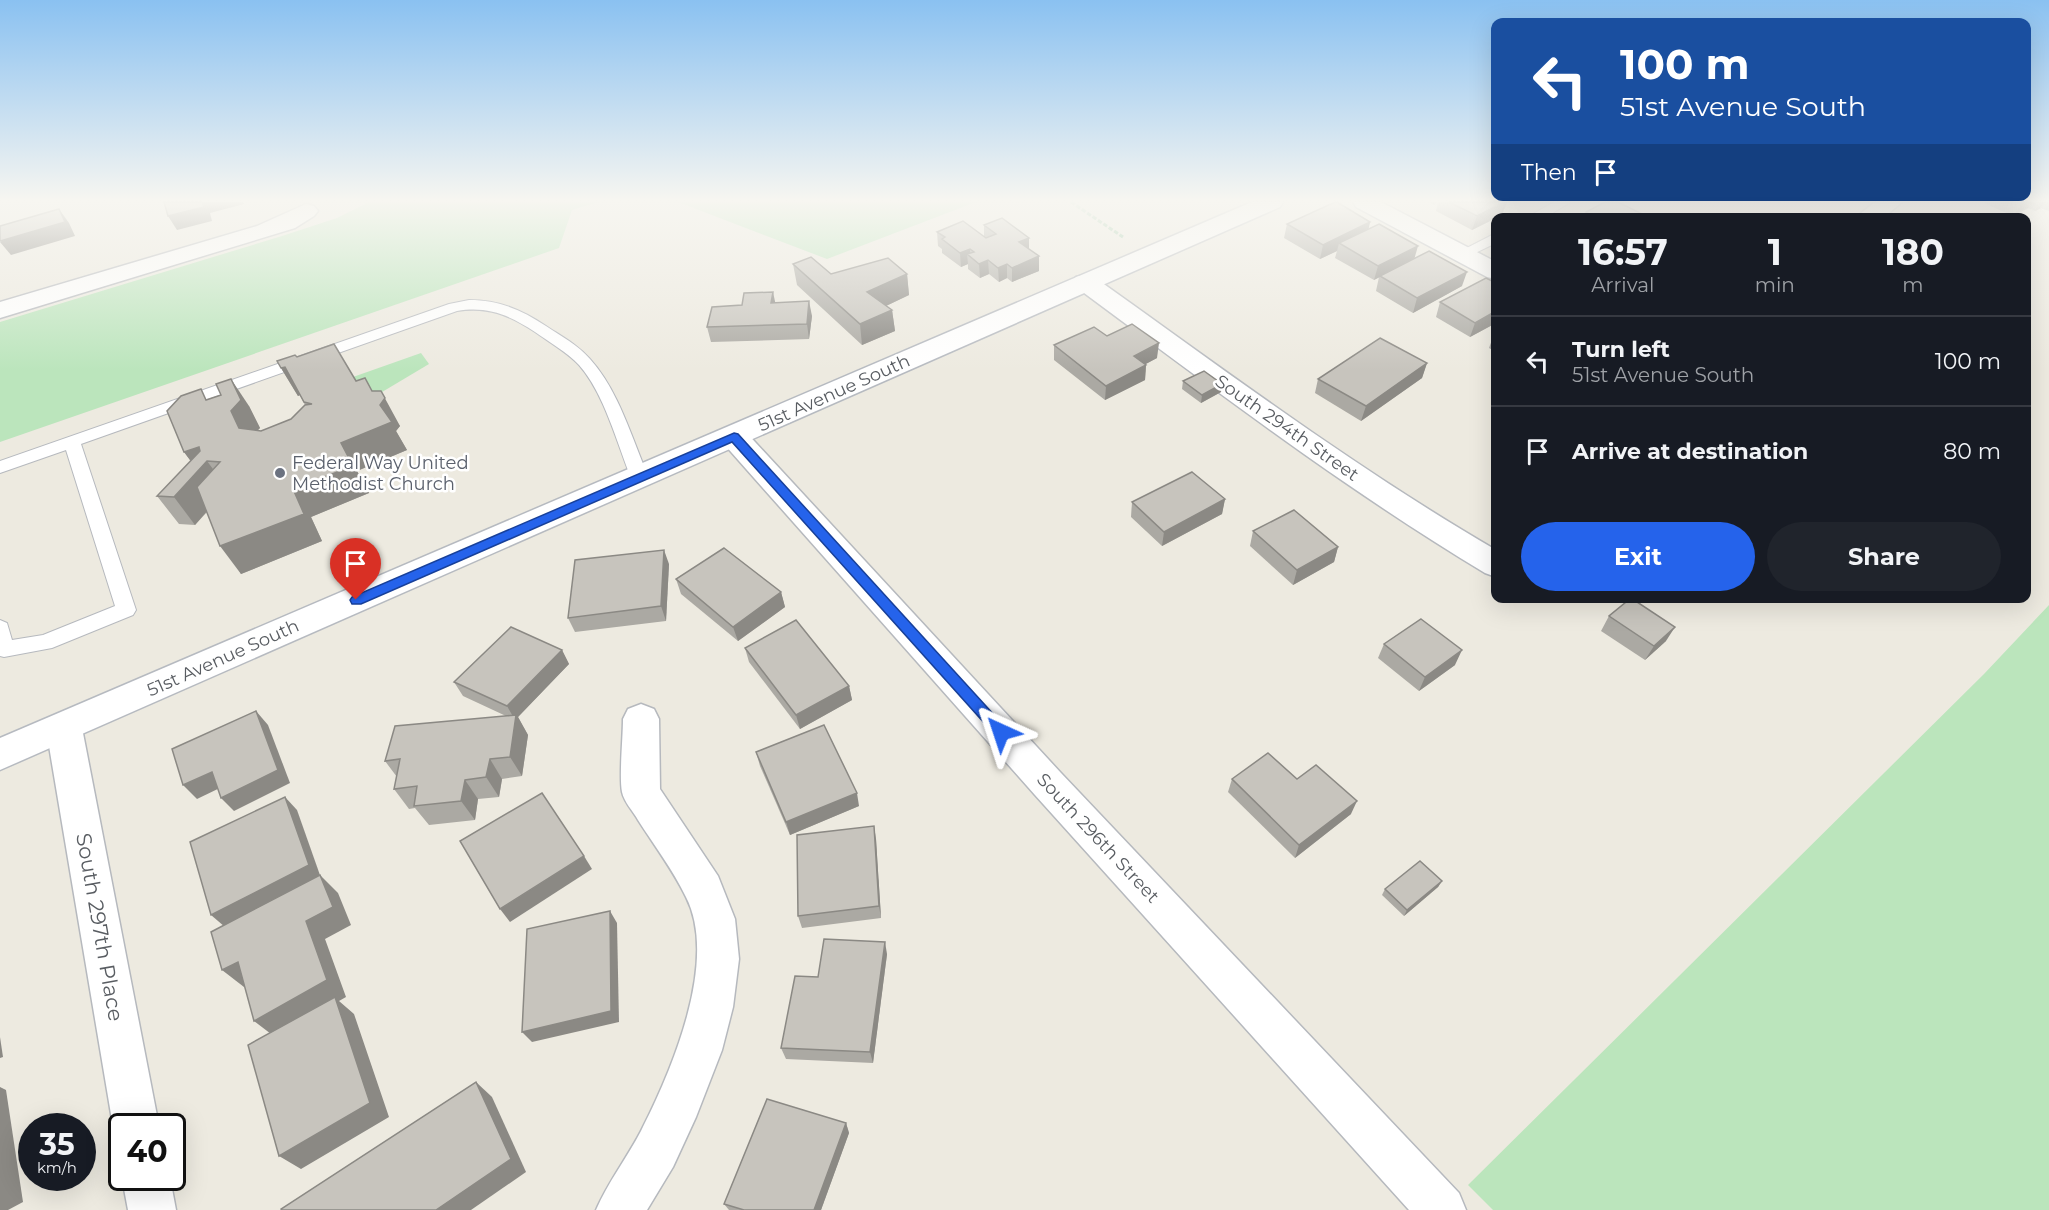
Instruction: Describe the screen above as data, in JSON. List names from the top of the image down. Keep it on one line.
{"streets":{"street":["51st Avenue South","South 294th Street","South 296th Street","South 297th Place"]},"crossings":[["51st Avenue South","South 294th Street"],["51st Avenue South","South 296th Street"],["51st Avenue South","South 297th Place"]],"places":["Federal Way United Methodist Church"],"page":{"turn":["100 m","51st Avenue South"],"then":"Then","eta":["16:57","Arrival","1","min","180","m"],"list":[{"name":"Turn left","note":"51st Avenue South","value":"100 m"},{"name":"Arrive at destination","value":"80 m"}],"buttons":["Exit","Share"],"speed":"35 km/h","limit":"40"}}
